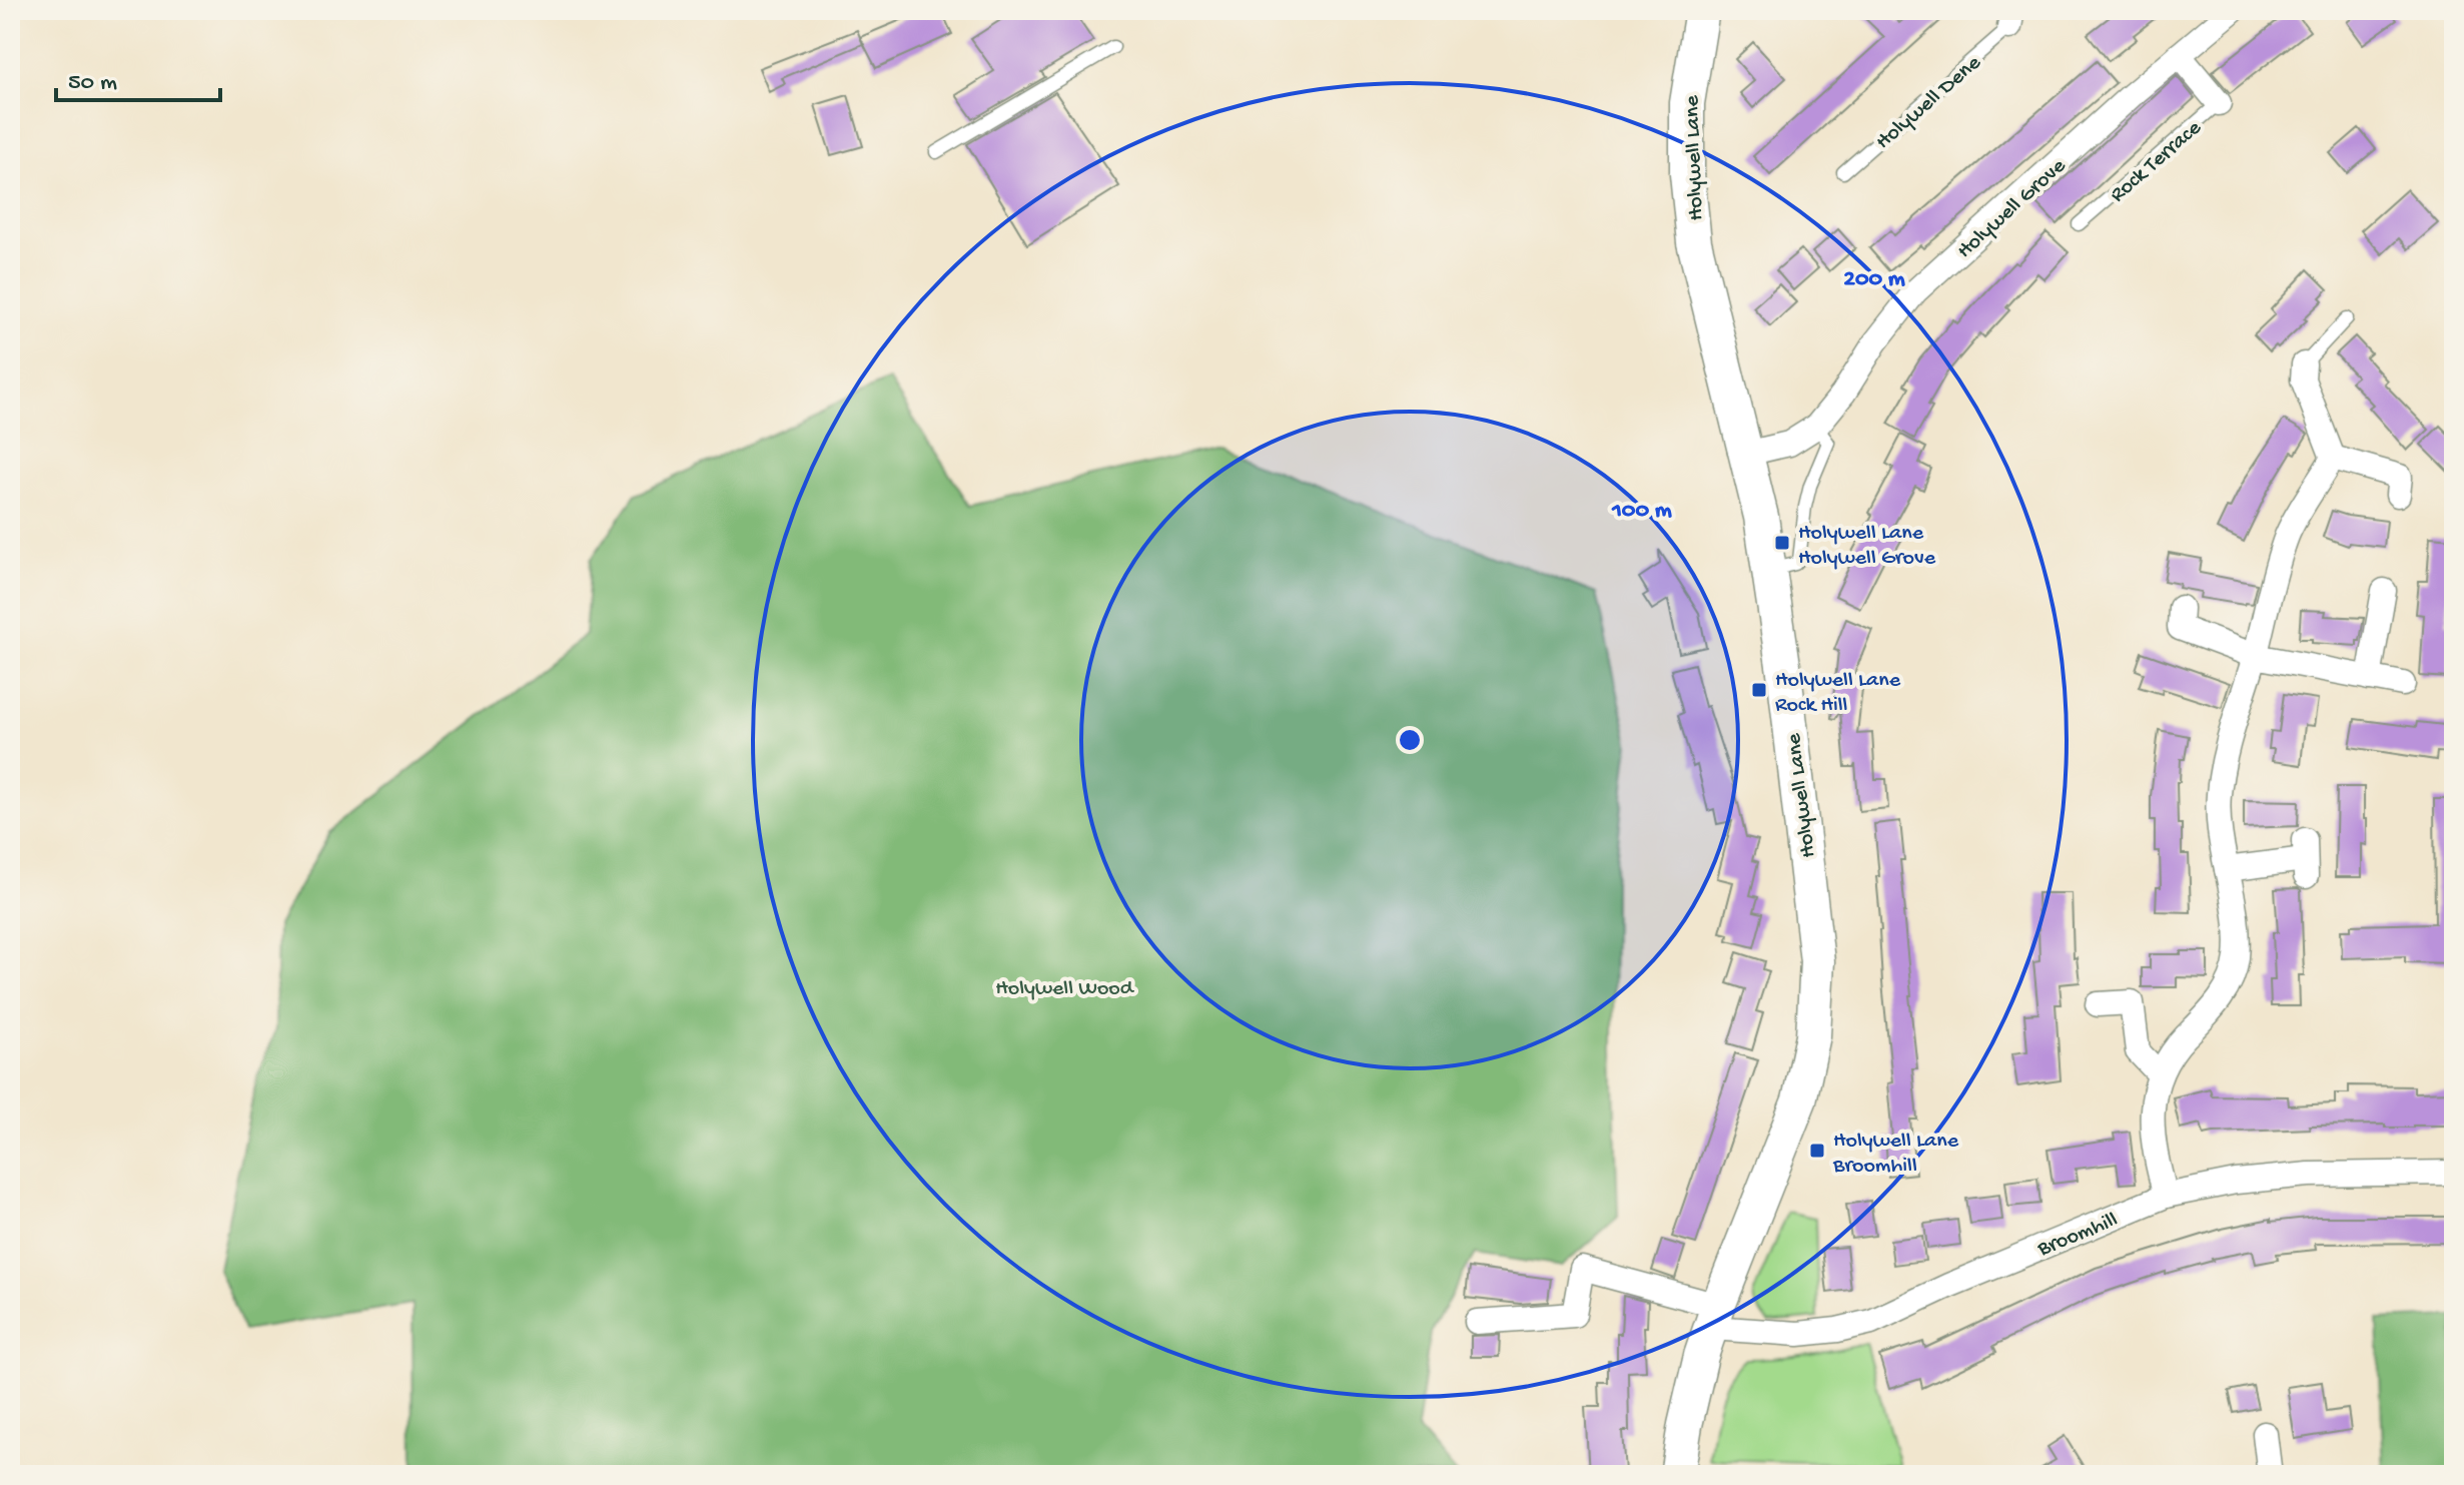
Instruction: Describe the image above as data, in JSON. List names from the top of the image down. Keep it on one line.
{"streets":{"main road":["Holywell Lane"],"street":["Rock Terrace","Holywell Grove","Broomhill"],"lane":["Holywell Dene"]},"crossings":[["Holywell Lane","Holywell Grove"],["Holywell Lane","Broomhill"],["Rock Terrace","Holywell Grove"]],"parks":["Holywell Wood"],"places":{"transit":["Holywell Lane Holywell Grove","Holywell Lane Rock Hill","Holywell Lane Broomhill"]},"scale_bar":"50 m","rings":["200 m","100 m"]}
